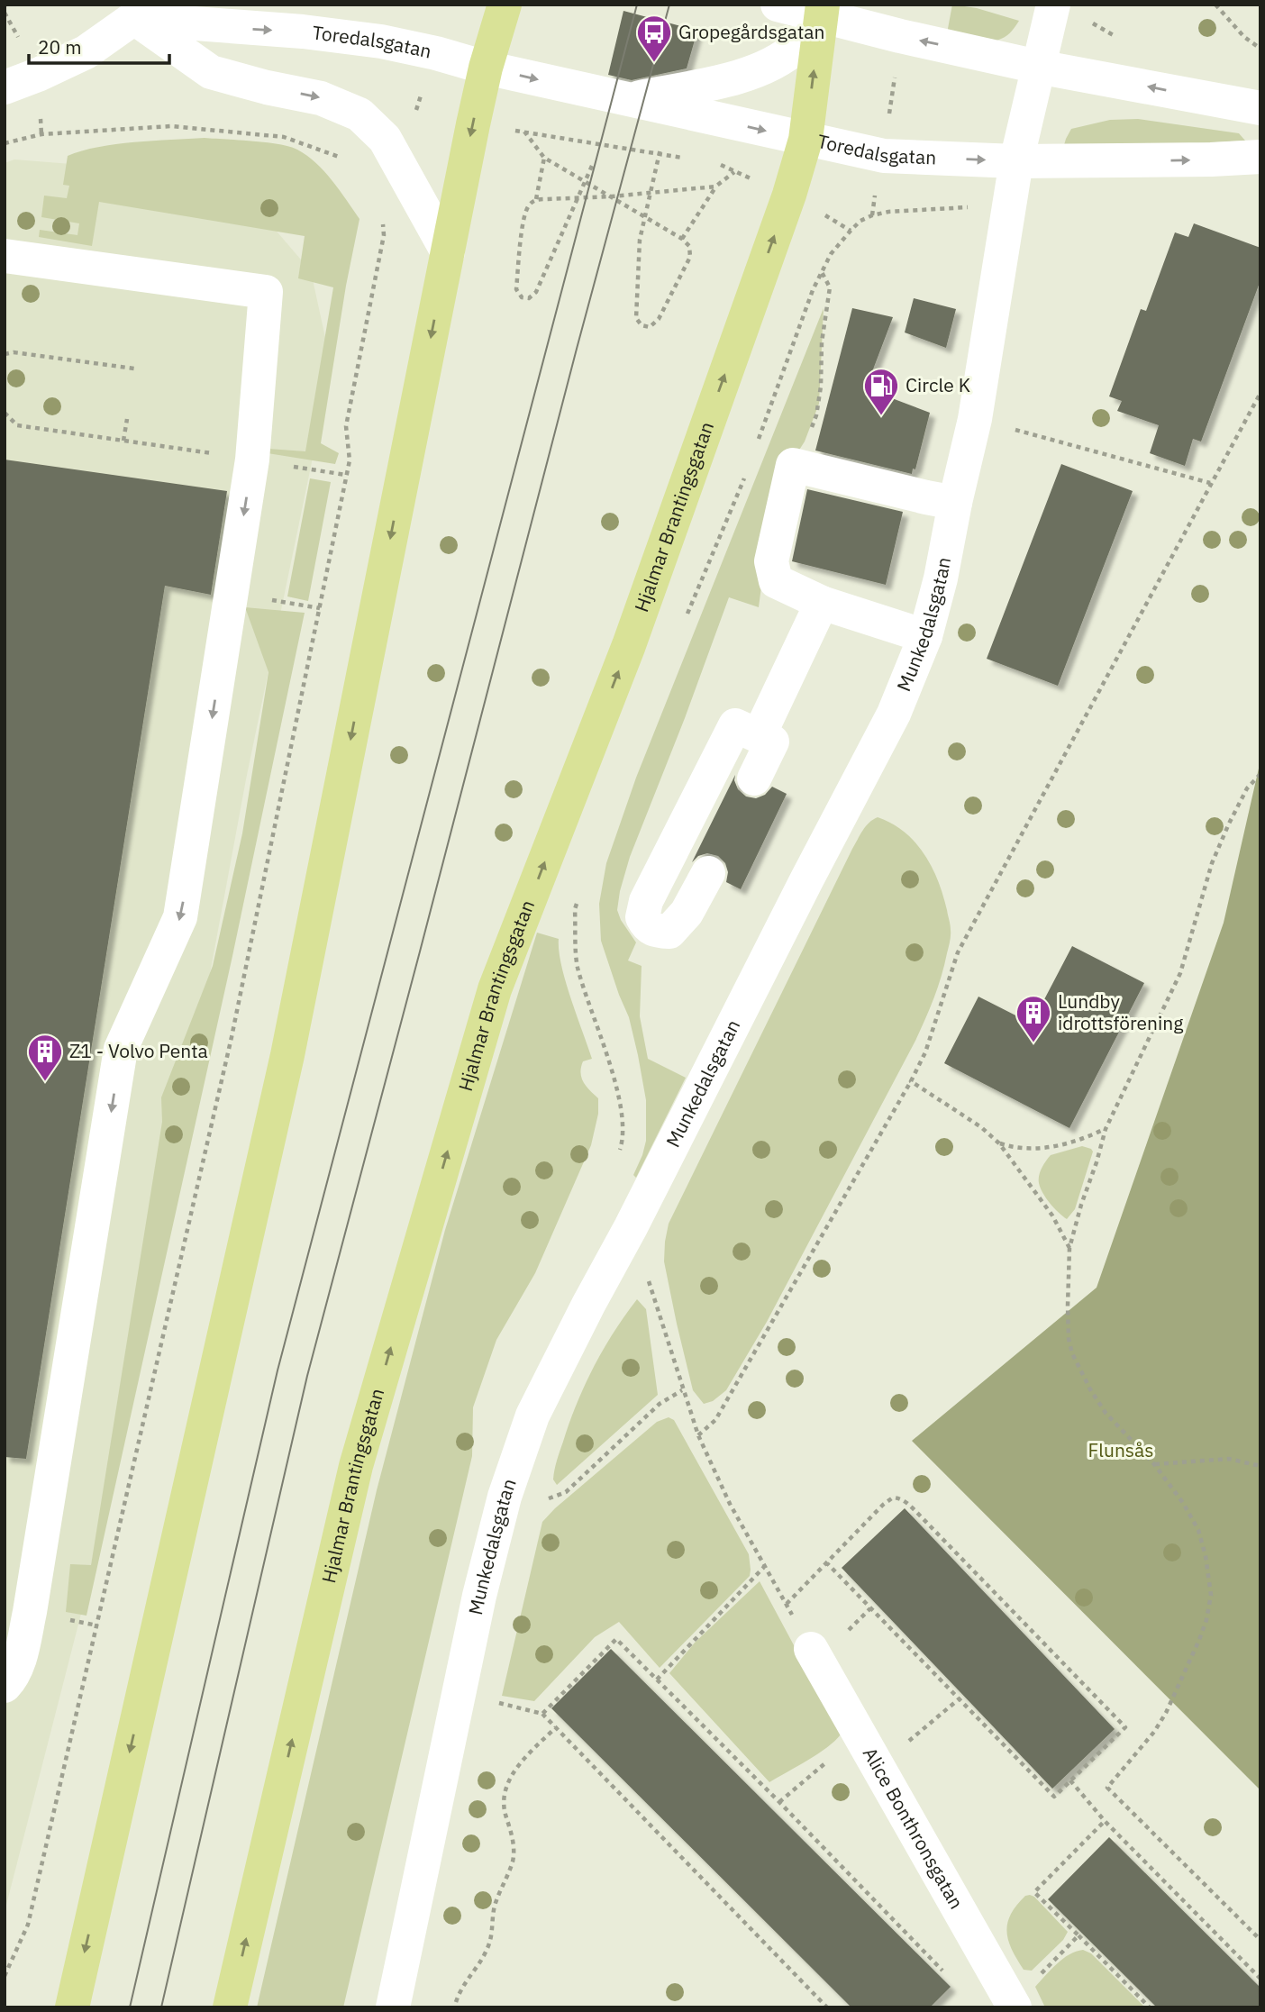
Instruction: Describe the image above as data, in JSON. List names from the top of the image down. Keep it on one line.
{"streets":{"main road":["Hjalmar Brantingsgatan"],"street":["Toredalsgatan","Munkedalsgatan","Alice Bonthronsgatan"]},"crossings":[["Toredalsgatan","Hjalmar Brantingsgatan"],["Toredalsgatan","Munkedalsgatan"]],"parks":["Flunsås"],"places":{"bus stop":["Gropegårdsgatan"],"fuel station":["Circle K"],"building":["Lundby idrottsförening","Z1 - Volvo Penta"]},"scale_bar":"20 m"}
